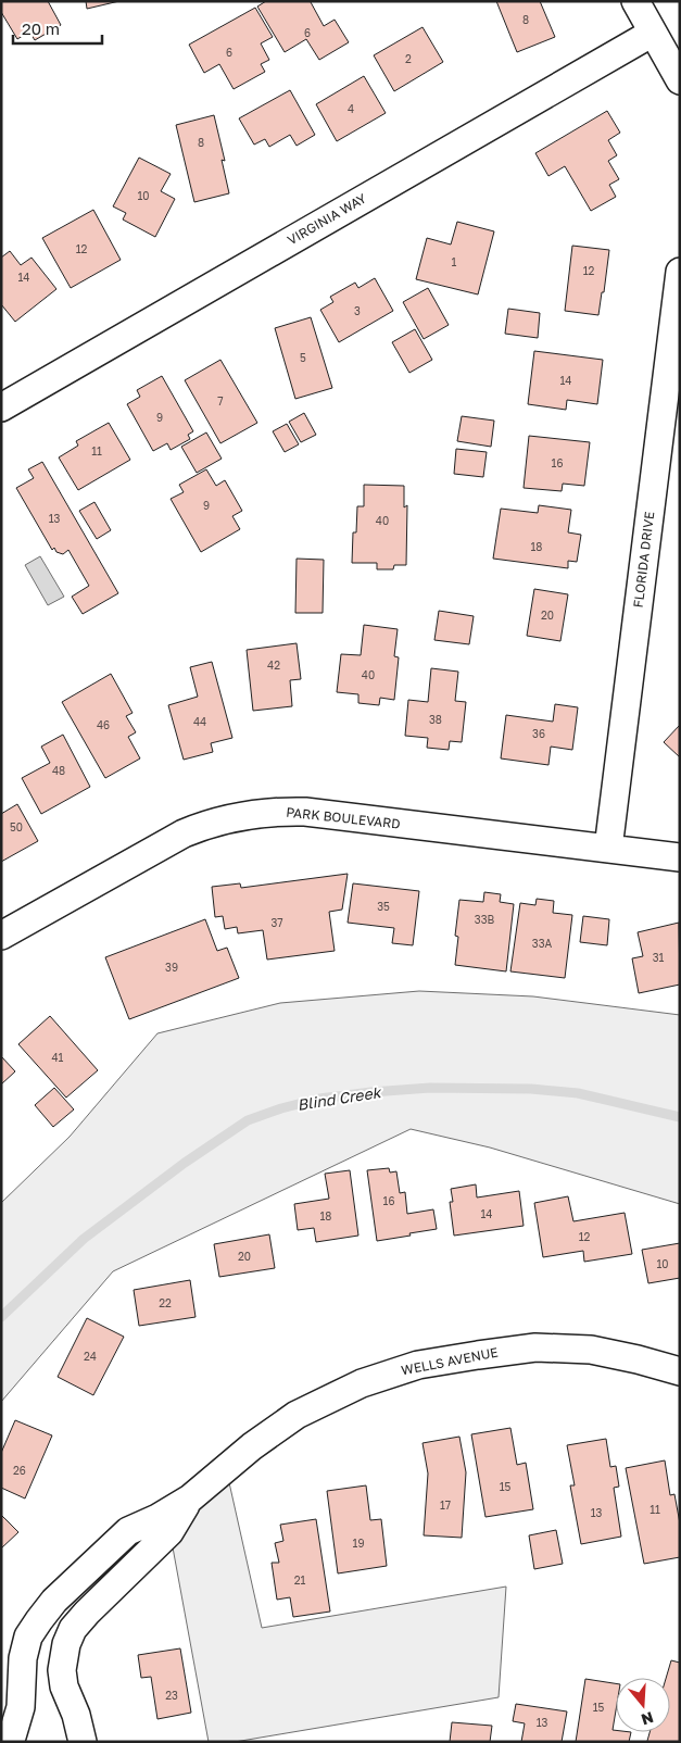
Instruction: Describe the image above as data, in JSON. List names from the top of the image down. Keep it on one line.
{"streets":{"street":["VIRGINIA WAY","FLORIDA DRIVE","PARK BOULEVARD","WELLS AVENUE"]},"crossings":[["FLORIDA DRIVE","PARK BOULEVARD"]],"water":["Blind Creek"],"house_numbers":["8","6","6","2","4","8","10","12","1","12","14","3","5","14","7","9","11","16","9","13","40","18","20","42","40","38","44","46","36","48","50","35","33B","37","33A","31","39","41","16","14","18","12","20","10","22","24","26","15","17","11","13","19","21","23","15","13"],"scale_bar":"20 m","north":"bottom"}
